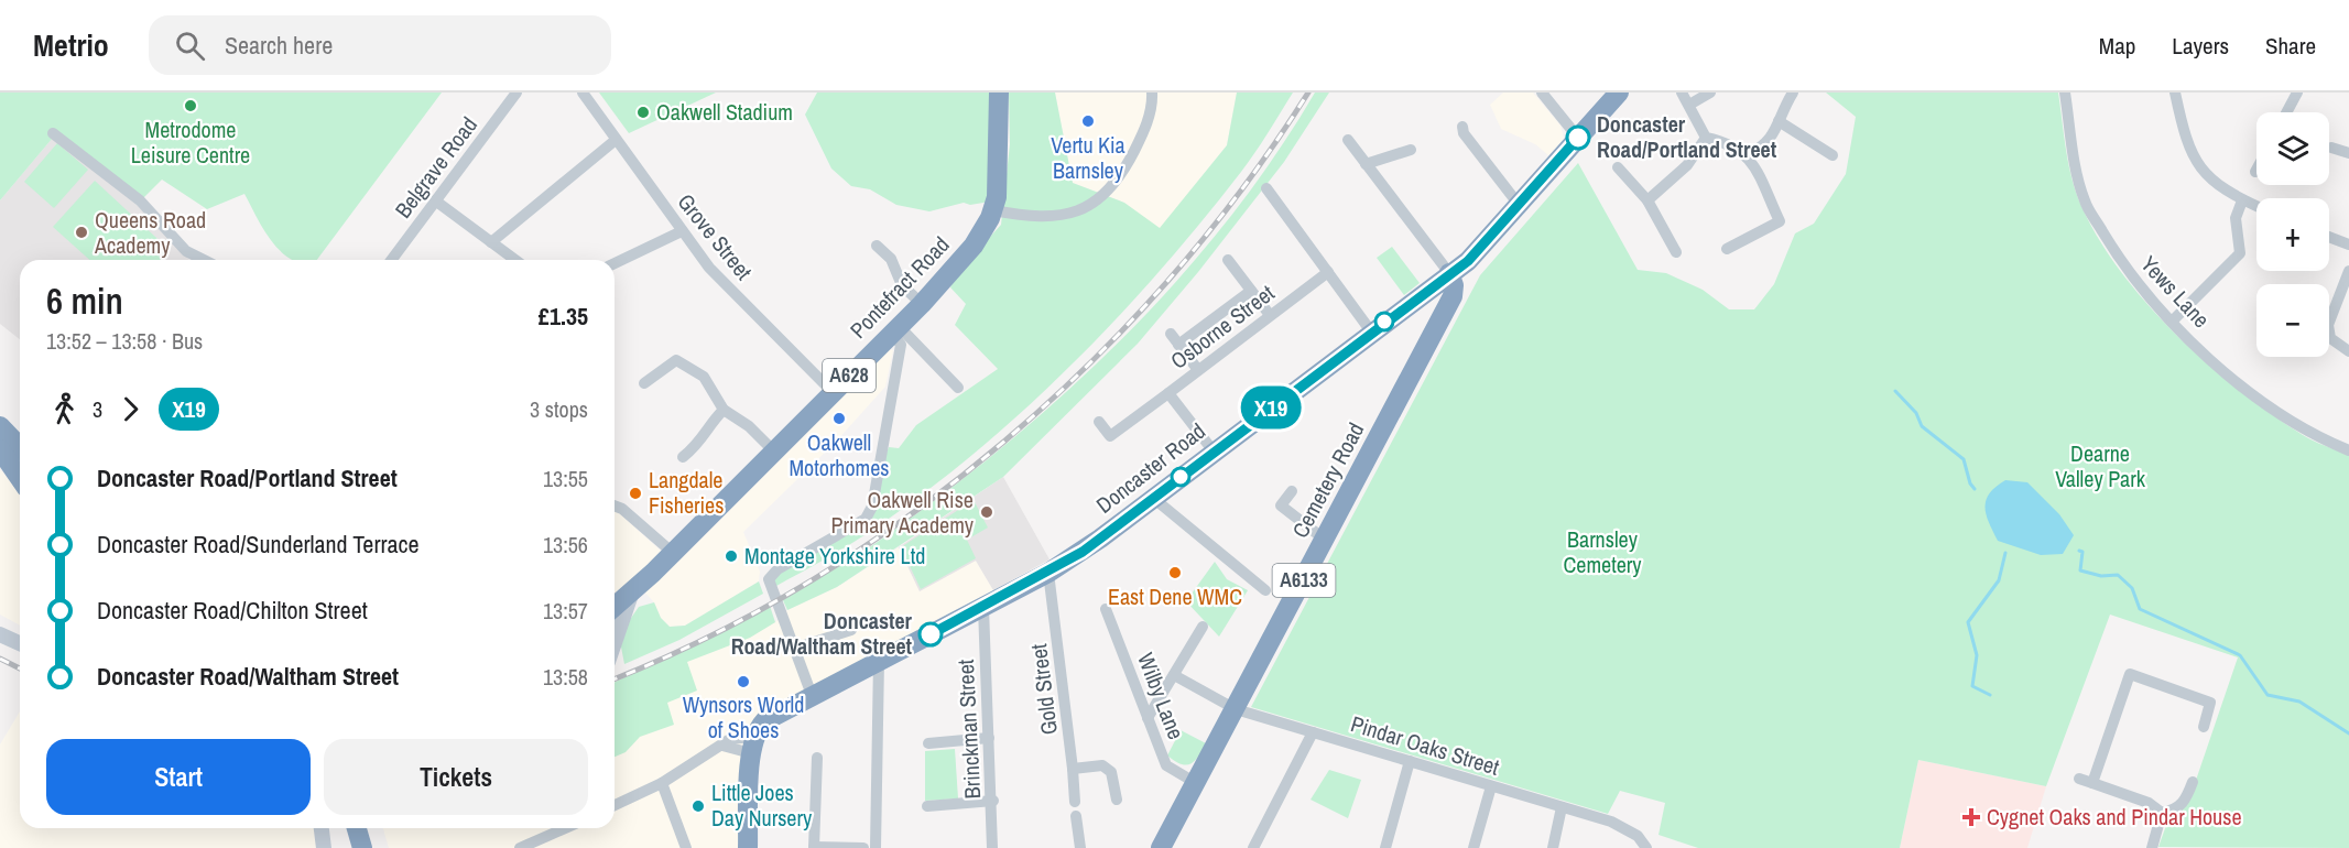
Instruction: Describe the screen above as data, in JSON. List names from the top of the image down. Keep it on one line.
{"streets":{"highway":["Pontefract Road","A628","Doncaster Road","Cemetery Road","A6133"],"street":["Belgrave Road","Grove Street","Yews Lane","Osborne Street","Gold Street","Wilby Lane","Brinckman Street","Pindar Oaks Street"]},"crossings":[["Grove Street","Pontefract Road"],["Osborne Street","Doncaster Road"],["Doncaster Road","A6133"],["Doncaster Road","Gold Street"],["Doncaster Road","Brinckman Street"],["Cemetery Road","A6133"],["Cemetery Road","Wilby Lane"],["Cemetery Road","Pindar Oaks Street"]],"parks":["Dearne Valley Park","Barnsley Cemetery"],"places":{"other":["Metrodome Leisure Centre","Oakwell Stadium","Vertu Kia Barnsley","Doncaster Road/Portland Street","Queens Road Academy","Oakwell Motorhomes","Langdale Fisheries","Oakwell Rise Primary Academy","Montage Yorkshire Ltd","East Dene WMC","Doncaster Road/Waltham Street","Wynsors World of Shoes","Little Joes Day Nursery"],"health":["Cygnet Oaks and Pindar House"]},"lines":["bus line X19"],"page":{"header":"Metrio","search":"Search here","nav":["Map","Layers","Share"],"on_map":"X19","map_buttons":["+","−"],"heading":["6 min","13:52 – 13:58 · Bus","£1.35"],"legs":["3","X19","3 stops"],"list":[{"name":"Doncaster Road/Portland Street","value":"13:55"},{"name":"Doncaster Road/Sunderland Terrace","value":"13:56"},{"name":"Doncaster Road/Chilton Street","value":"13:57"},{"name":"Doncaster Road/Waltham Street","value":"13:58"}],"buttons":["Start","Tickets"]}}
